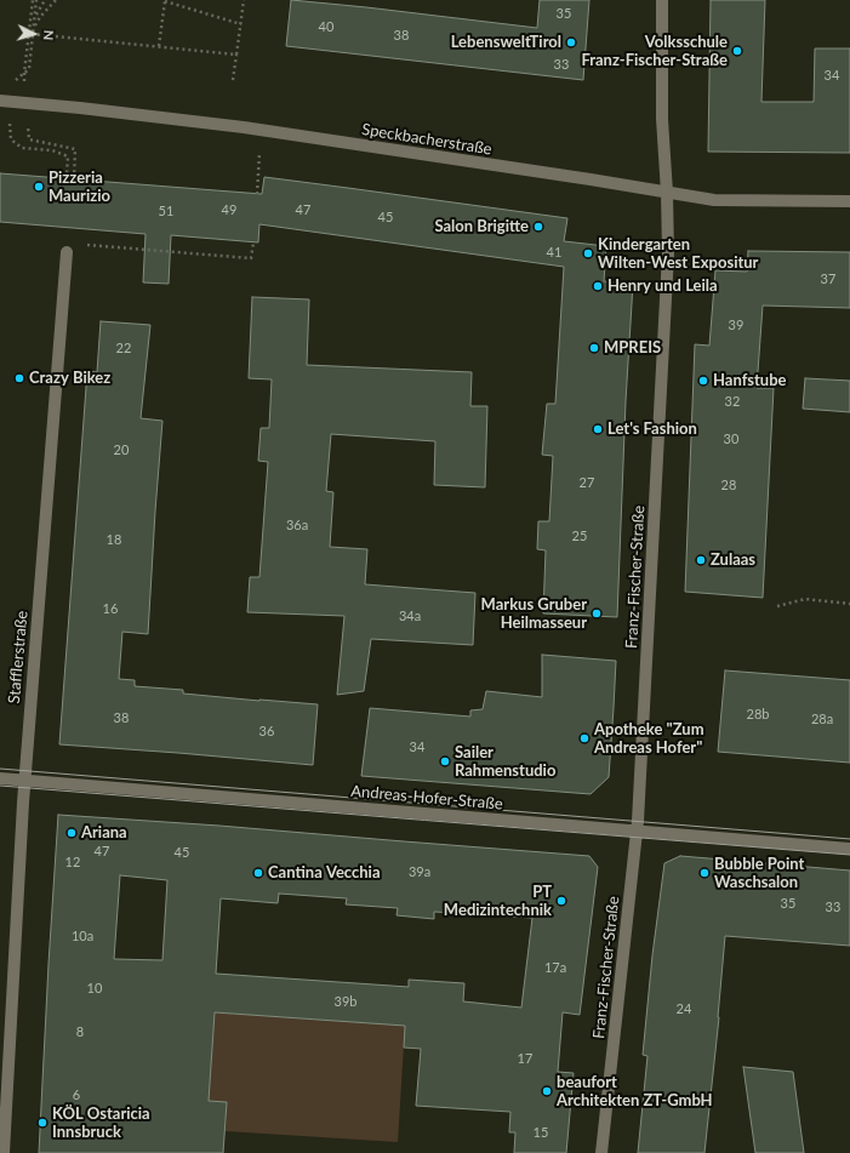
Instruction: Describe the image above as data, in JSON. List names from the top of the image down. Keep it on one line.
{"streets":{"street":["Speckbacherstraße","Franz-Fischer-Straße","Stafflerstraße","Andreas-Hofer-Straße"]},"crossings":[["Speckbacherstraße","Franz-Fischer-Straße"],["Franz-Fischer-Straße","Andreas-Hofer-Straße"],["Stafflerstraße","Andreas-Hofer-Straße"]],"places":["LebensweltTirol","Volksschule Franz-Fischer-Straße","Pizzeria Maurizio","Salon Brigitte","Kindergarten Wilten-West Expositur","Henry und Leila","MPREIS","Crazy Bikez","Hanfstube","Let's Fashion","Zulaas","Markus Gruber Heilmasseur","Apotheke \"Zum Andreas Hofer\"","Sailer Rahmenstudio","Ariana","Cantina Vecchia","Bubble Point Waschsalon","PT Medizintechnik","beaufort Architekten ZT-GmbH","KÖL Ostaricia Innsbruck"],"house_numbers":["35","40","38","33","34","49","47","51","45","41","37","39","22","32","30","20","27","28","36a","25","18","16","34a","28b","38","28a","36","34","47","45","12","39a","35","33","10a","17a","10","39b","24","8","17","6","15"],"north":"right"}
